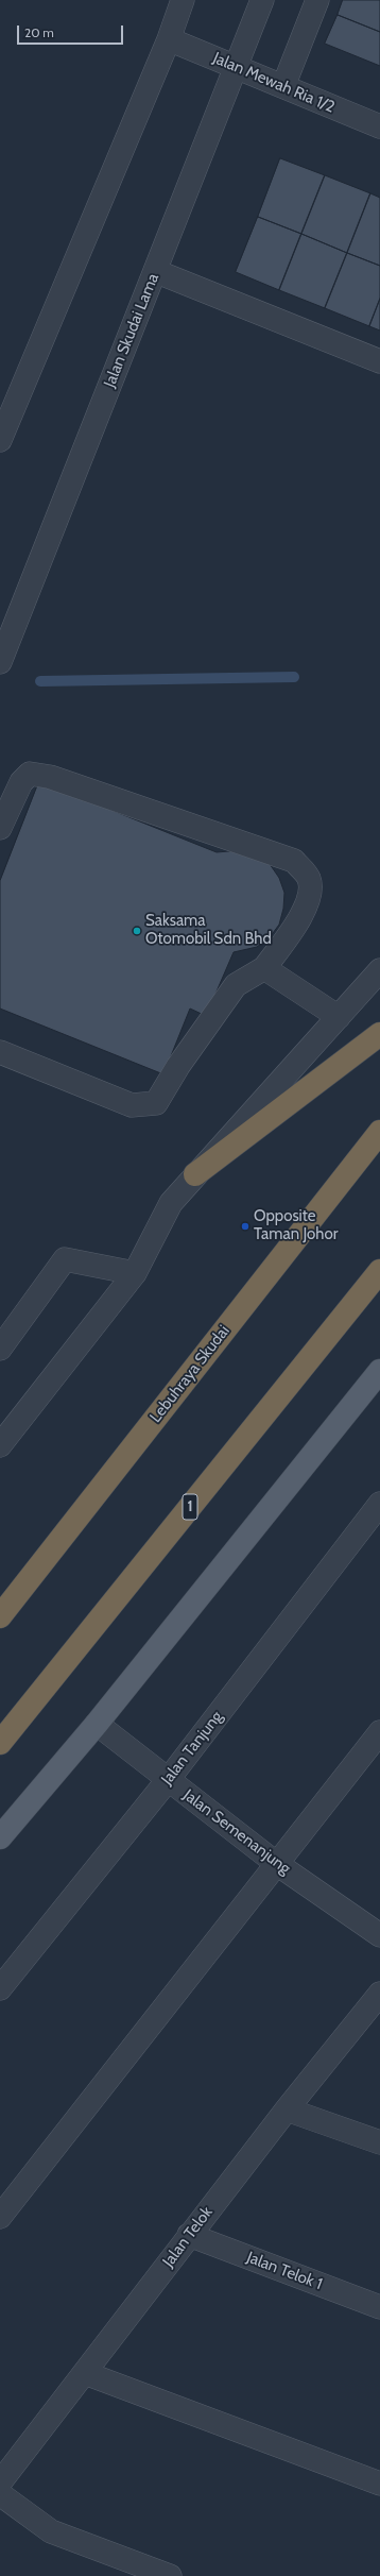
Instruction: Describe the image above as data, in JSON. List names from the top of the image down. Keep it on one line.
{"streets":{"highway":["Lebuhraya Skudai","1"],"street":["Jalan Mewah Ria 1/2","Jalan Skudai Lama","Jalan Tanjung","Jalan Semenanjung","Jalan Telok","Jalan Telok 1"]},"crossings":[["Jalan Mewah Ria 1/2","Jalan Skudai Lama"],["Jalan Tanjung","Jalan Semenanjung"],["Jalan Telok","Jalan Telok 1"]],"places":["Saksama Otomobil Sdn Bhd","Opposite Taman Johor"],"scale_bar":"20 m"}
